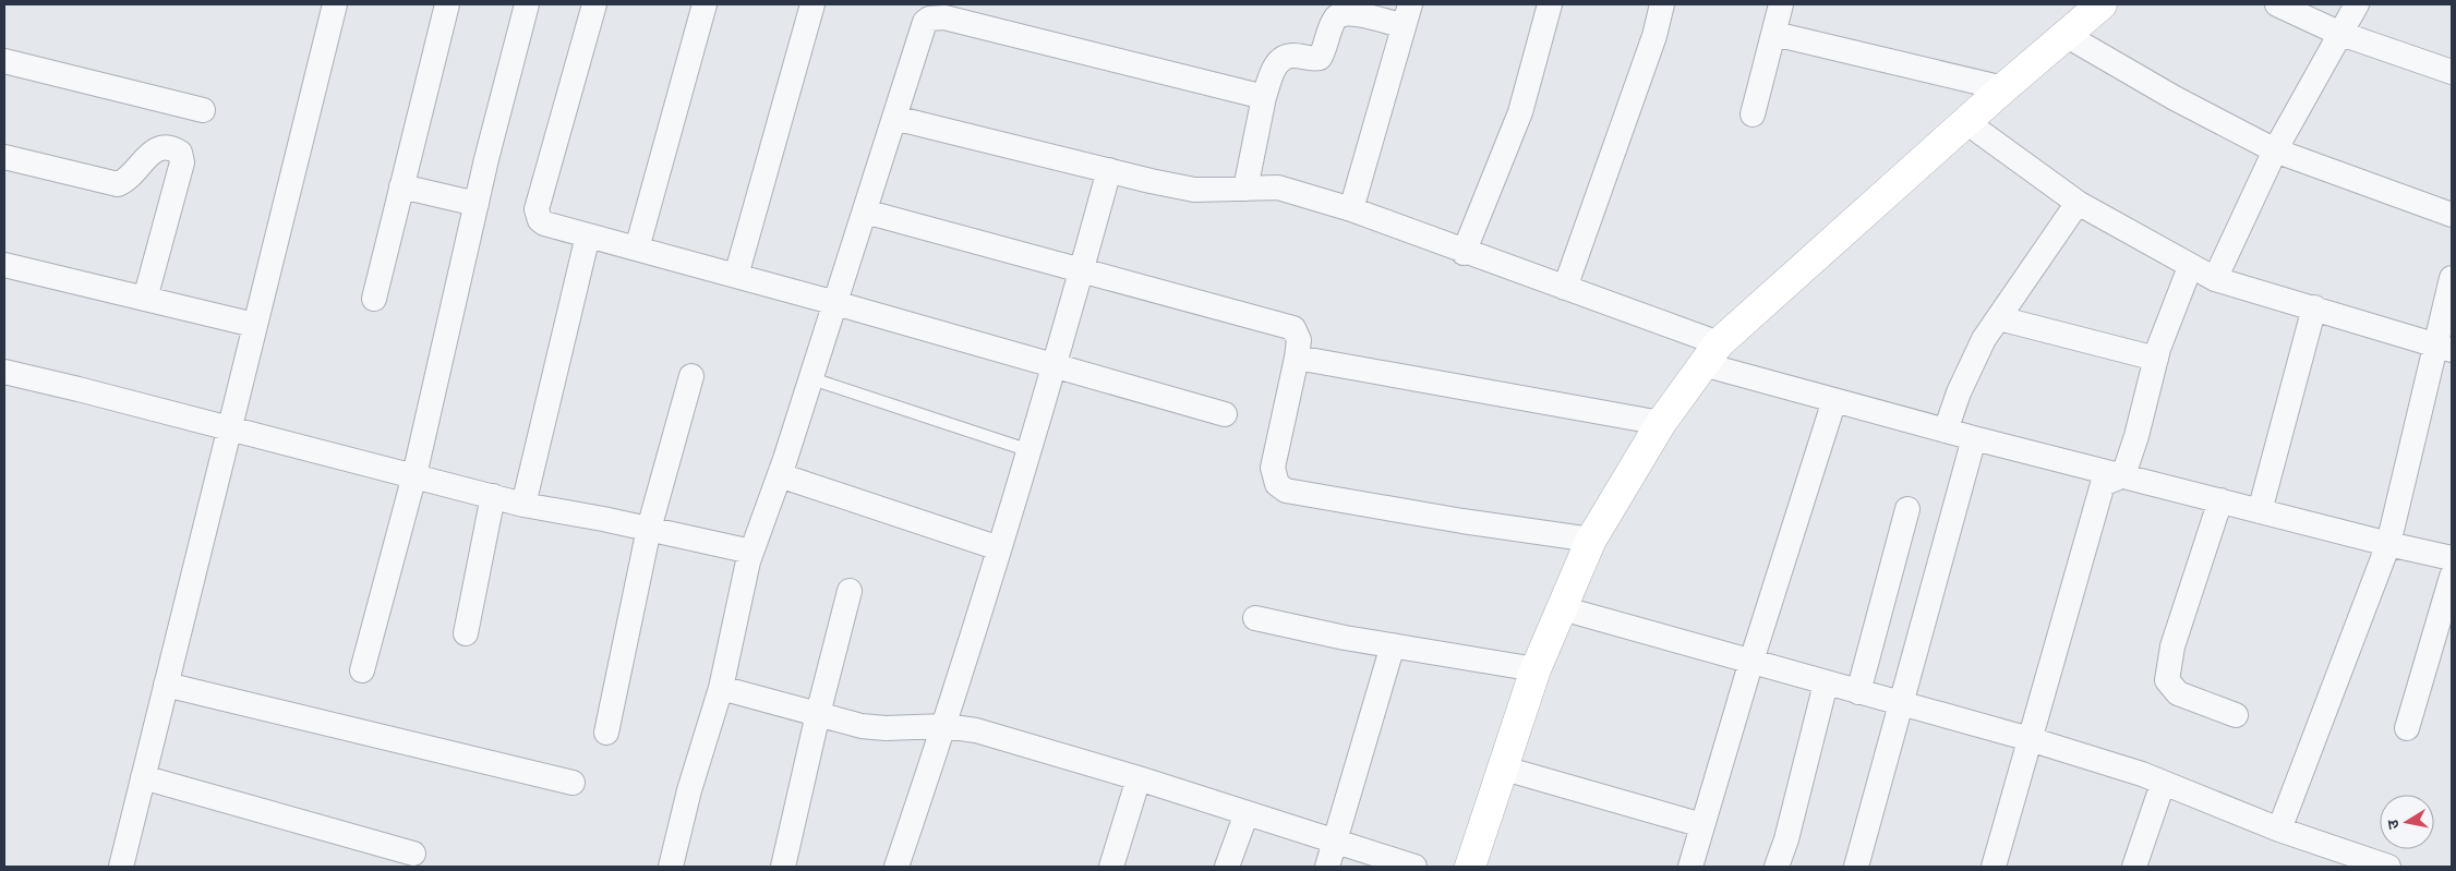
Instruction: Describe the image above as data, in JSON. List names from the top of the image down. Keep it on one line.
{"north":"left"}
